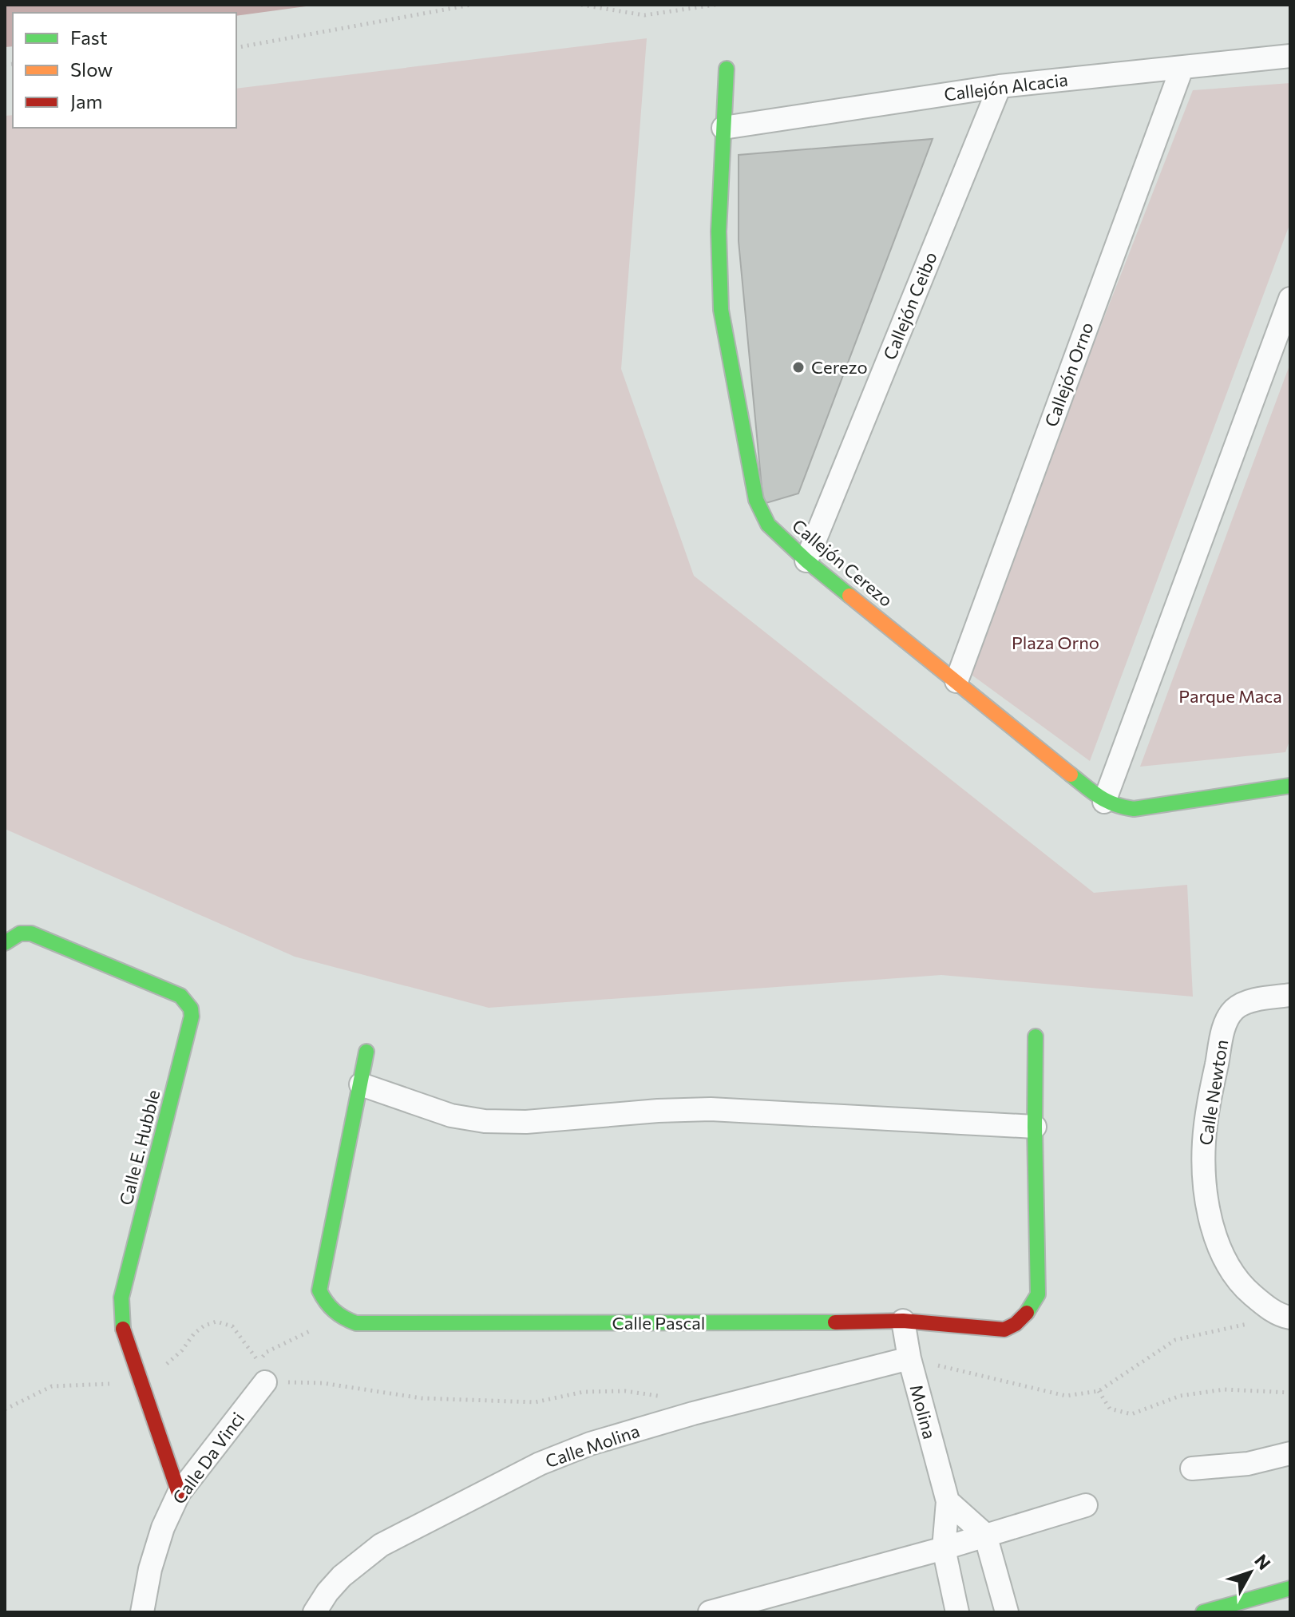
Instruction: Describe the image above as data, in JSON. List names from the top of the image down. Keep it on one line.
{"streets":{"street":["Callejón Alcacia","Callejón Ceibo","Callejón Orno","Callejón Cerezo","Calle Newton","Calle E. Hubble","Calle Pascal","Molina","Calle Molina","Calle Da Vinci"]},"crossings":[["Callejón Alcacia","Callejón Ceibo"],["Callejón Alcacia","Callejón Orno"],["Callejón Alcacia","Callejón Cerezo"],["Callejón Ceibo","Callejón Cerezo"],["Callejón Orno","Callejón Cerezo"],["Calle E. Hubble","Calle Da Vinci"],["Calle Pascal","Molina"],["Molina","Calle Molina"]],"parks":["Plaza Orno","Parque Maca"],"places":["Cerezo"],"legend":["Fast","Slow","Jam"],"north":"top right"}
